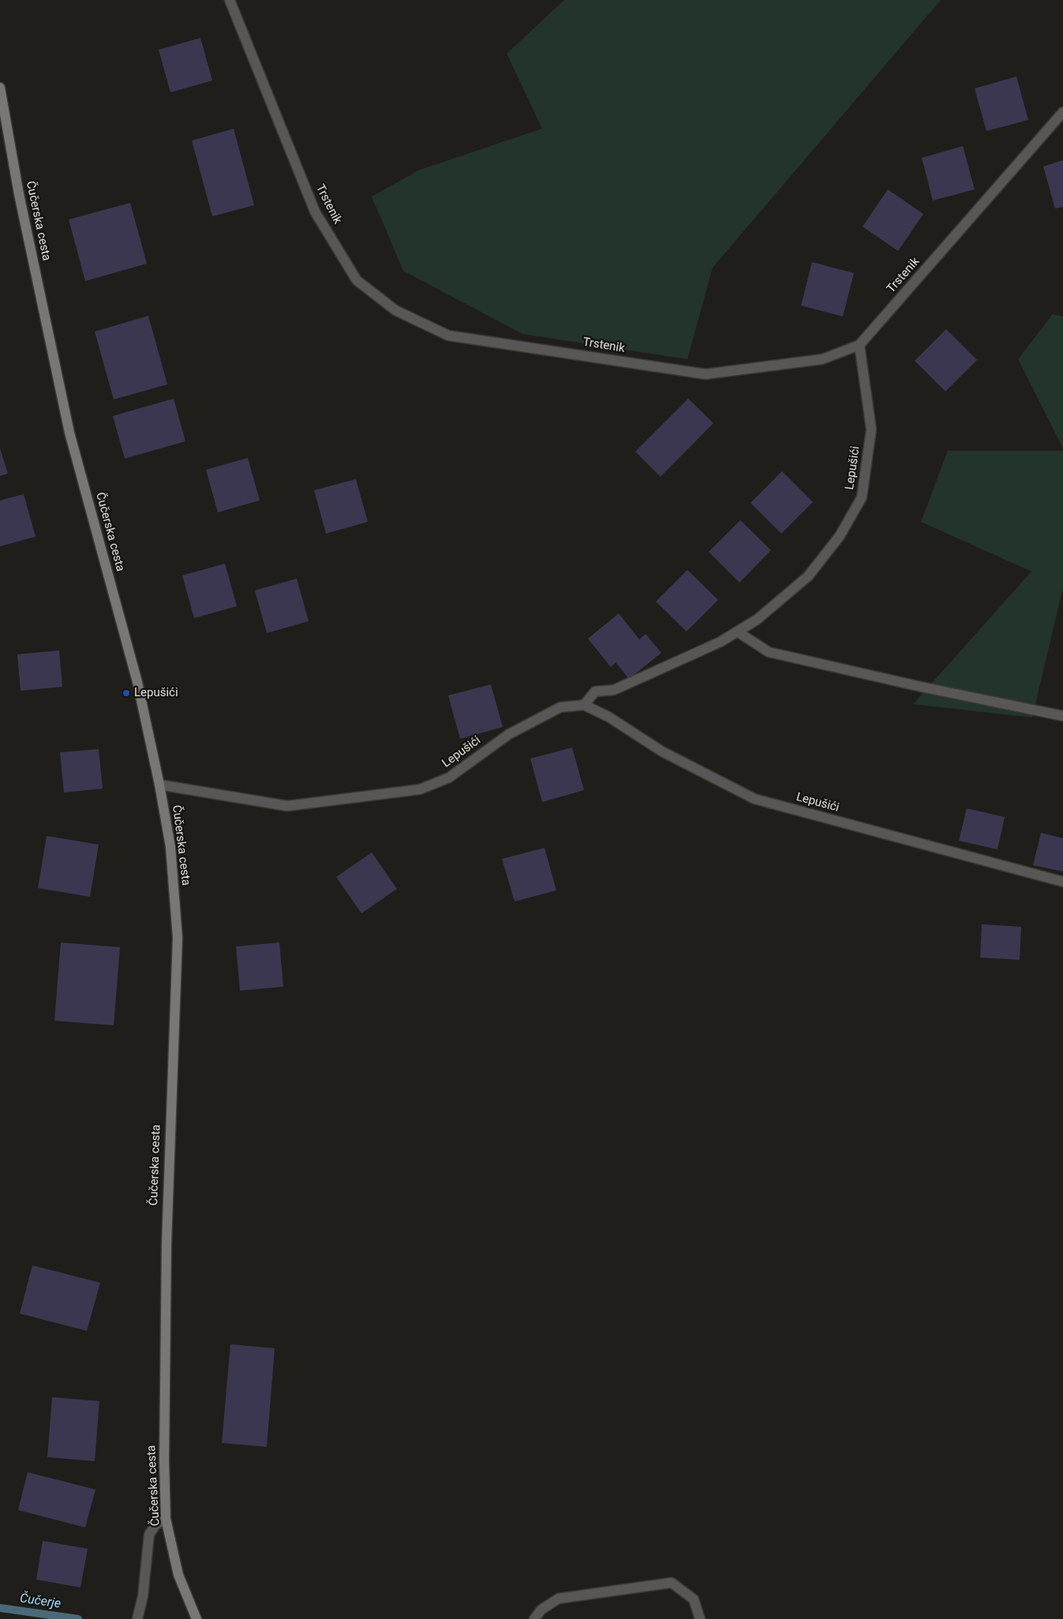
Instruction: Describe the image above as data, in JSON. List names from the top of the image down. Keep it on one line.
{"streets":{"street":["Trstenik","Čučerska cesta","Lepušići"]},"crossings":[["Trstenik","Lepušići"],["Čučerska cesta","Lepušići"]],"water":["Čučerje"],"places":["Lepušići"]}
